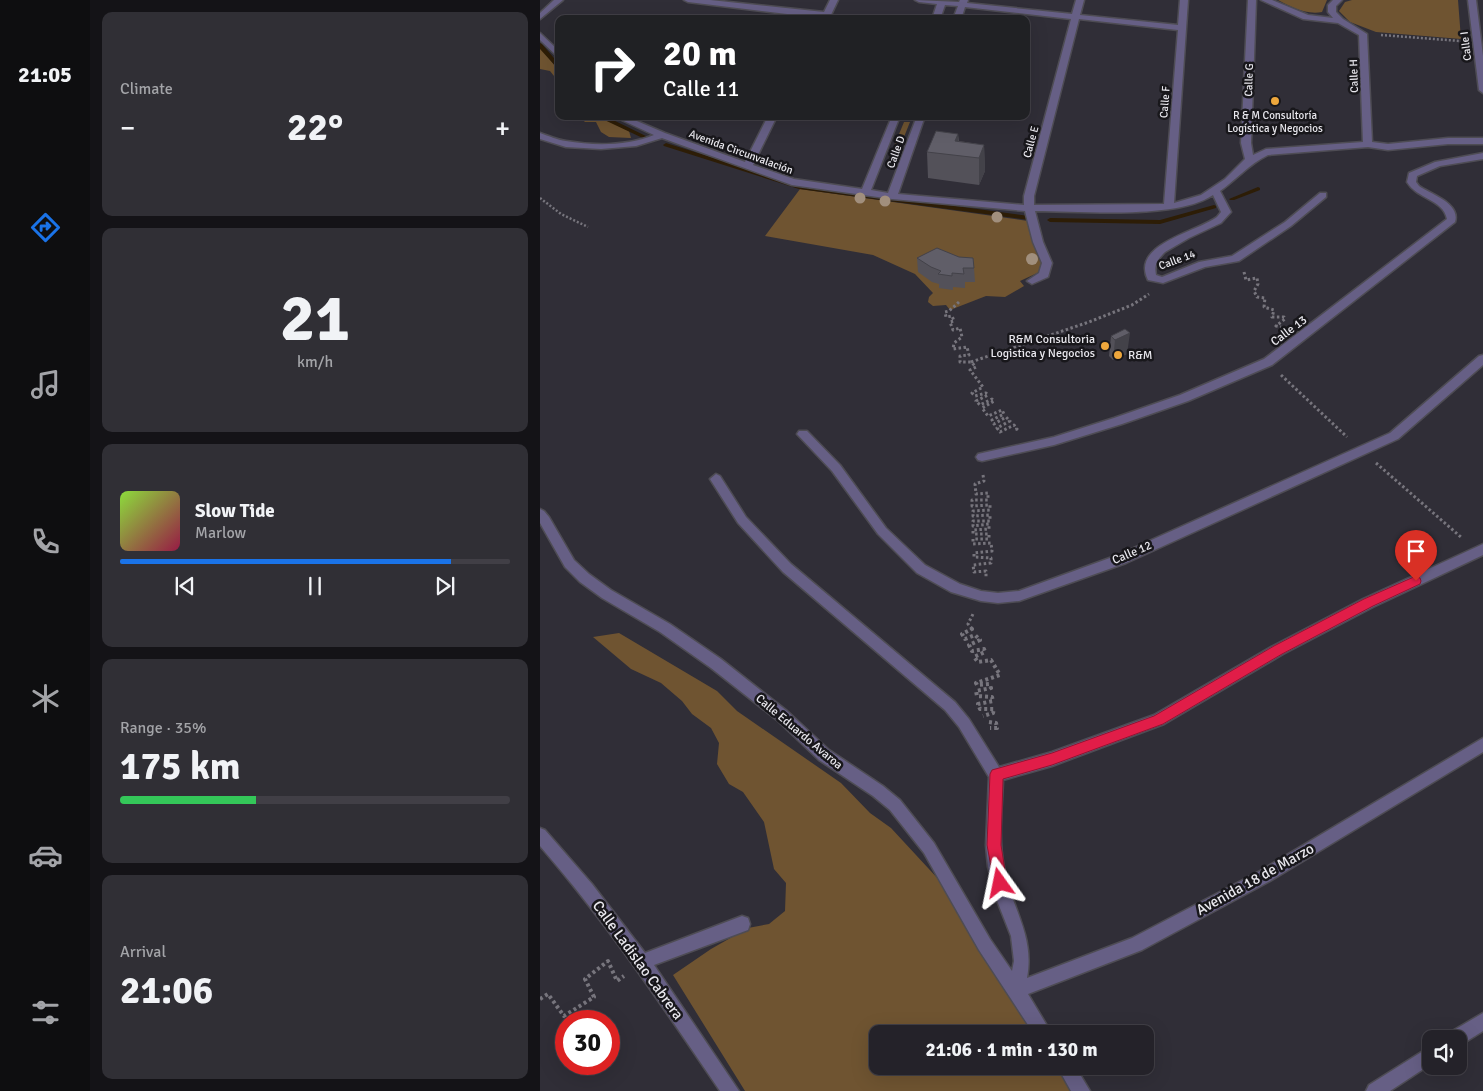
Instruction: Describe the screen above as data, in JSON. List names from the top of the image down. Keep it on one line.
{"streets":{"street":["Calle I","Calle H","Calle G","Calle F","Calle E","Avenida Circunvalación","Calle D","Calle 14","Calle 13","Calle 12","Calle Eduardo Avaroa","Avenida 18 de Marzo","Calle Ladislao Cabrera"]},"crossings":[["Calle G","Avenida Circunvalación"],["Calle F","Avenida Circunvalación"],["Calle E","Avenida Circunvalación"],["Avenida Circunvalación","Calle D"],["Avenida Circunvalación","Calle 14"],["Calle Eduardo Avaroa","Avenida 18 de Marzo"]],"places":["R & M Consultoría Logística y Negocios","R&M Consultoria Logistica y Negocios","R&M"],"page":{"tabs":"21:05","tile":["Climate",["21","km/h"],["Range · 35%","175 km"],["Arrival","21:06"]],"turn":["20 m","Calle 11"],"heat":["−","22°","+"],"song":["Slow Tide","Marlow"],"limit":"30","trip":"21:06 · 1 min · 130 m"}}
